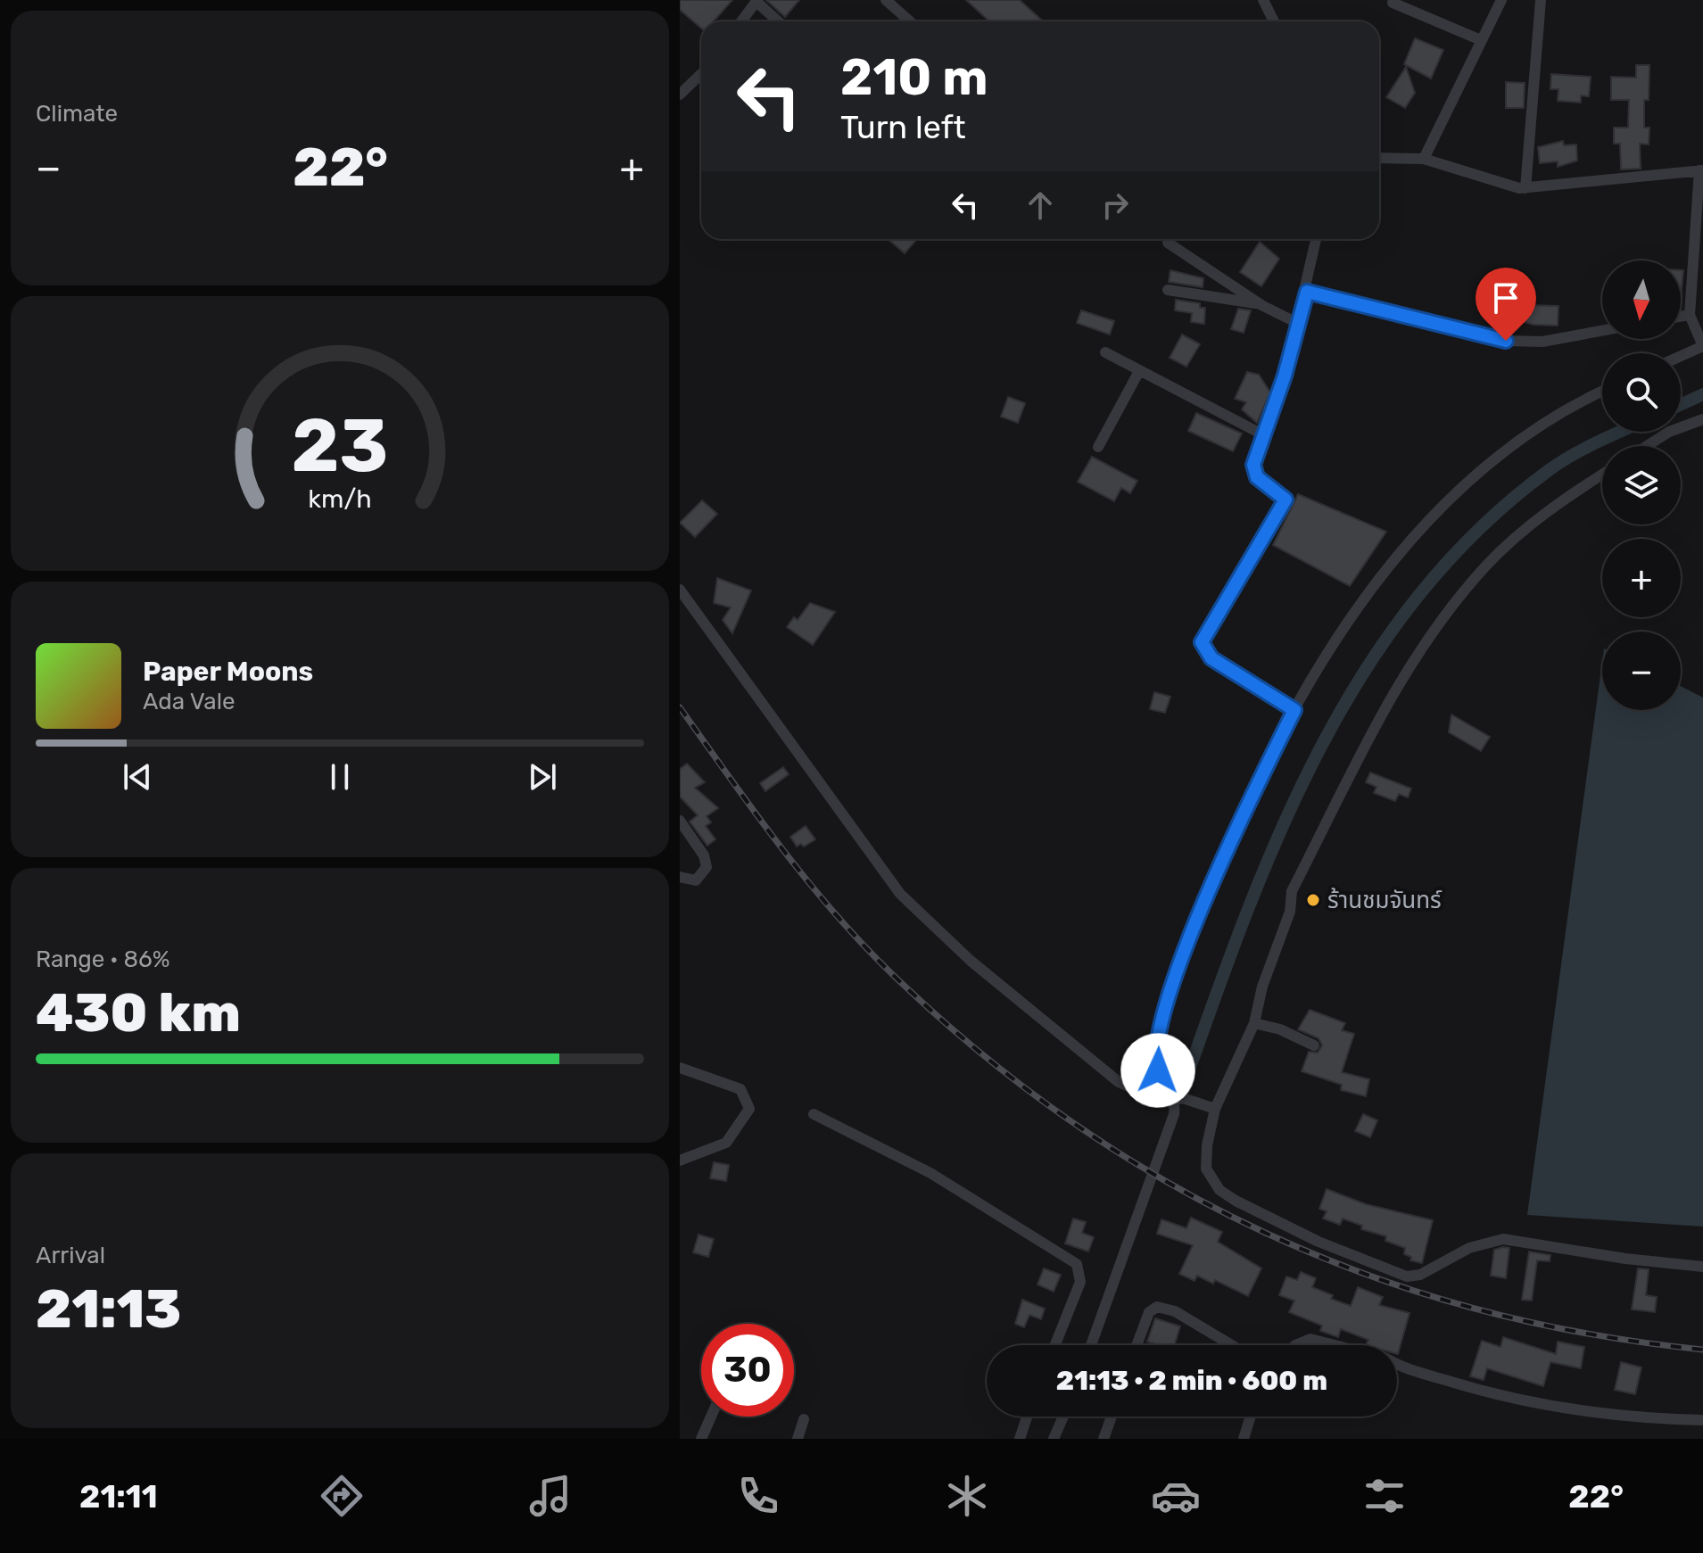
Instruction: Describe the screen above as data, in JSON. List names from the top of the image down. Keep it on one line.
{"places":["ร้านชมจันทร์"],"north":"bottom","page":{"tile":["Climate",["Range · 86%","430 km"],["Arrival","21:13"]],"turn":["210 m","Turn left"],"heat":["−","22°","+"],"map_buttons":["+","−"],"song":["Paper Moons","Ada Vale"],"limit":"30","trip":"21:13 · 2 min · 600 m","tabs":["21:11","22°"],"gauge":["23","km/h"]}}
